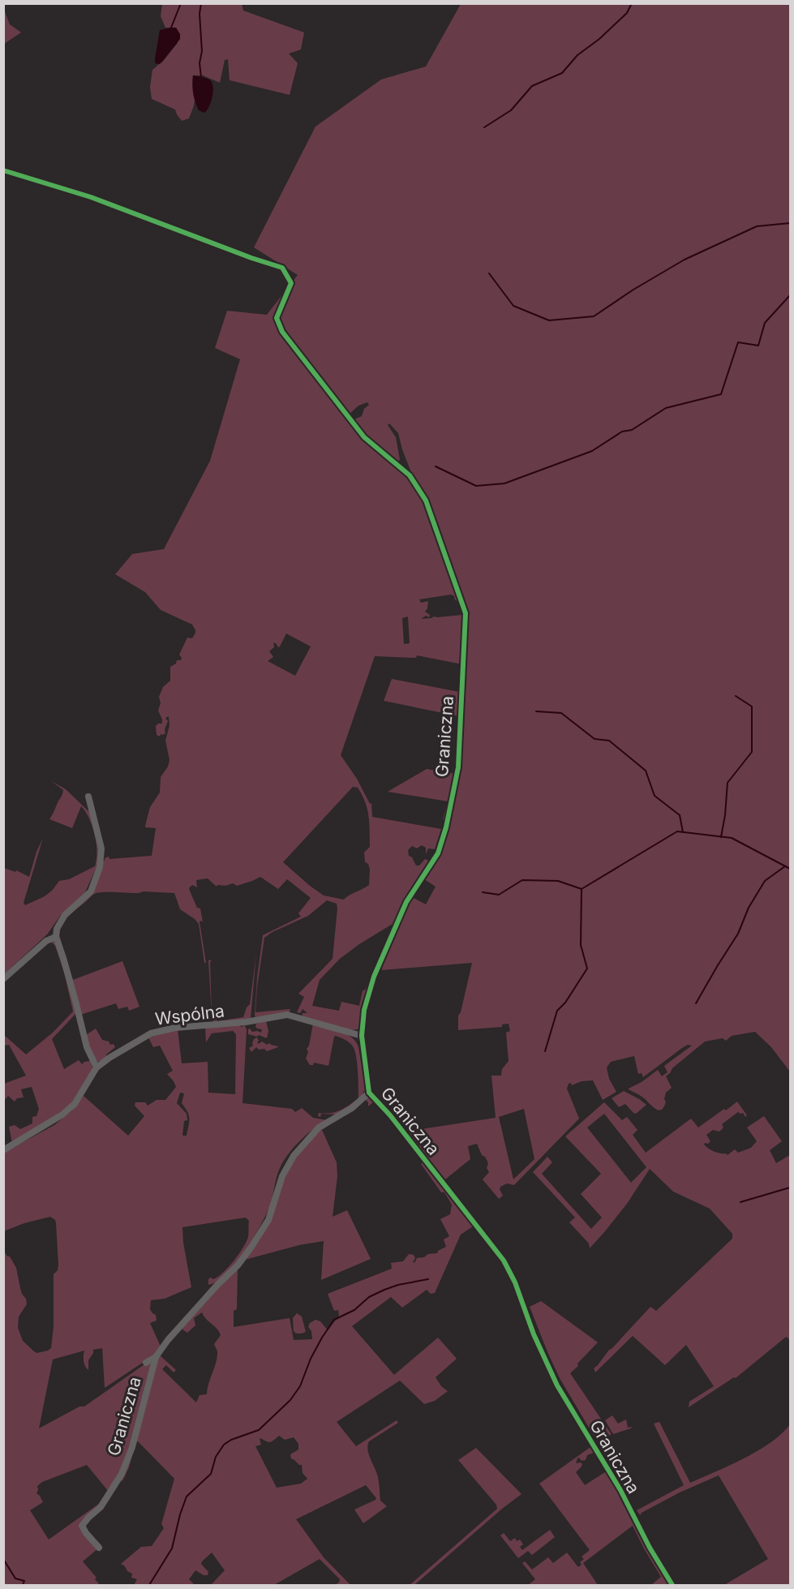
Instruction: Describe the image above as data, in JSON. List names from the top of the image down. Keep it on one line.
{"streets":{"street":["Graniczna","Wspólna"]},"crossings":[["Graniczna","Wspólna"]]}
